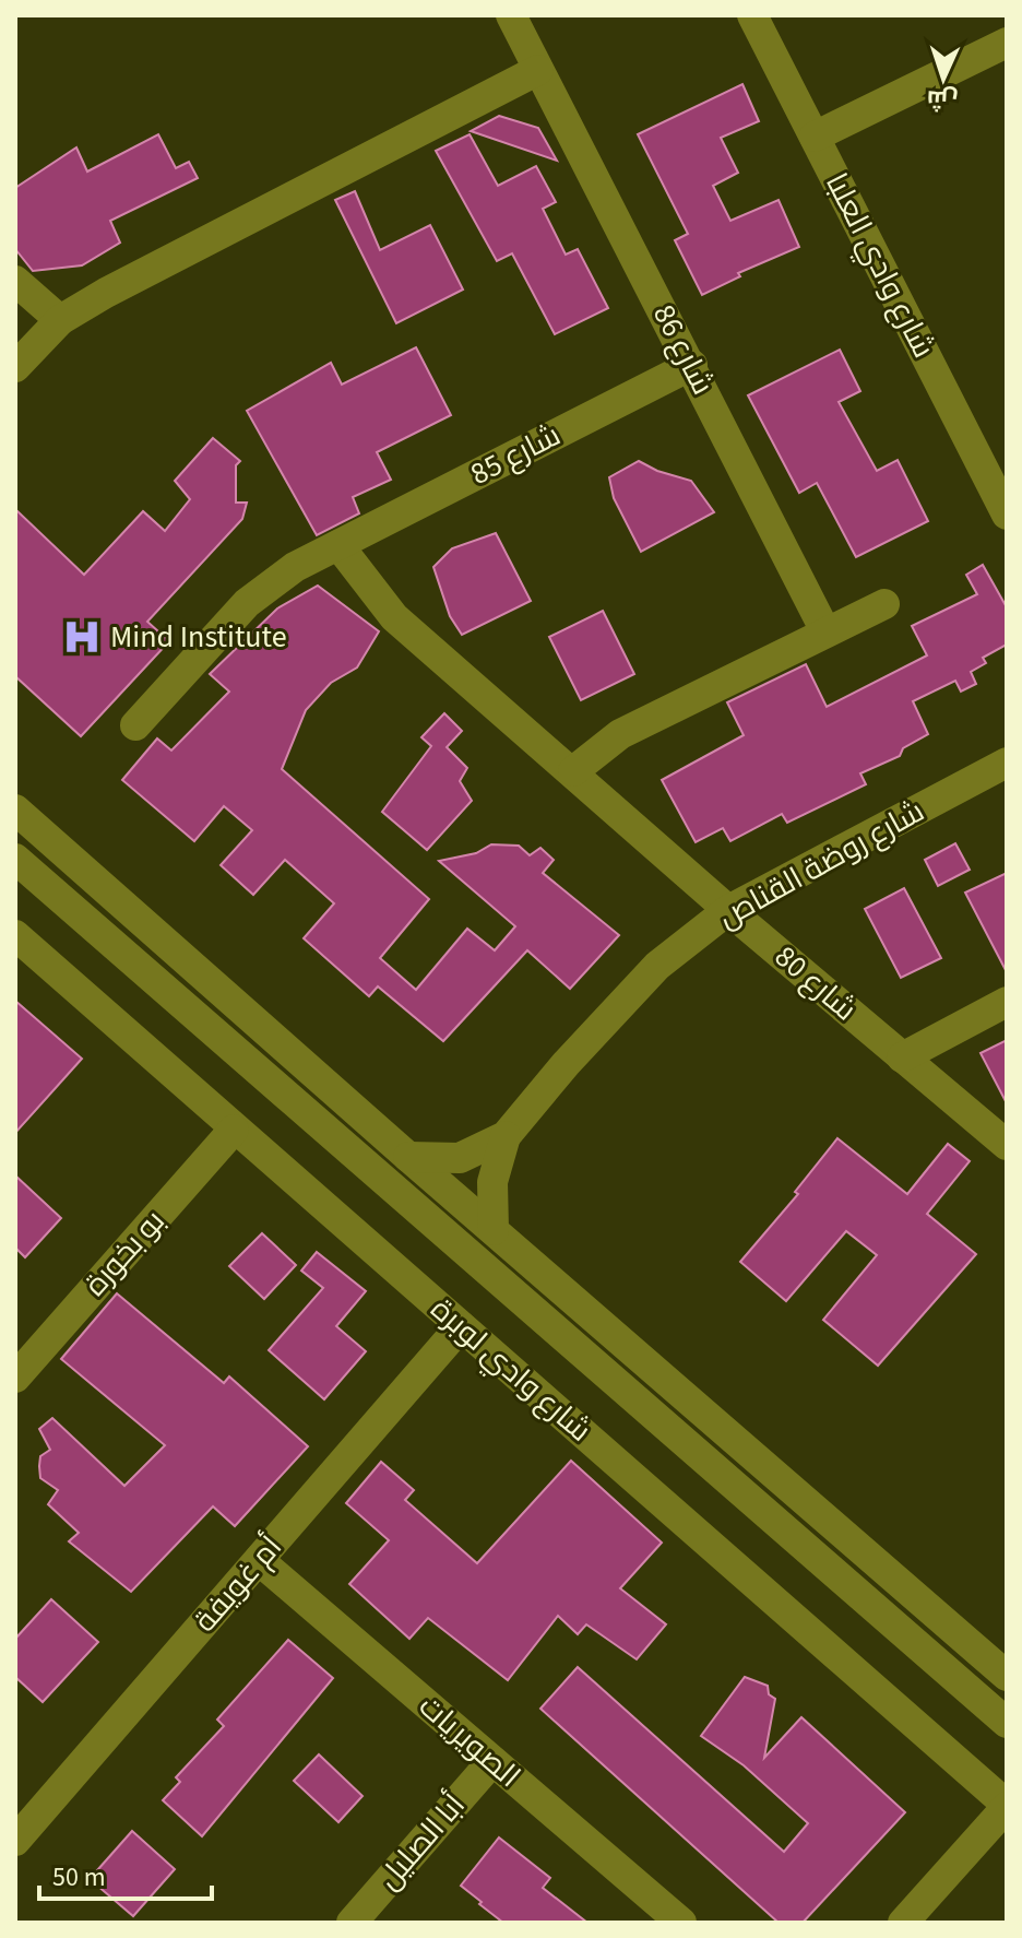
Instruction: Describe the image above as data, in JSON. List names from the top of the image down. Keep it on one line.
{"streets":{"street":["شارع وادي العلبا","شارع 86","شارع 85","شارع روضة القناص","شارع 80","بو بخورة","شارع وادي لوبرة","أم غويفة","الصويريات","أبا الصليل"]},"crossings":[["شارع 86","شارع 85"],["شارع روضة القناص","شارع 80"],["بو بخورة","شارع وادي لوبرة"],["شارع وادي لوبرة","أم غويفة"],["أم غويفة","الصويريات"],["الصويريات","أبا الصليل"]],"places":{"hospital":["Mind Institute"]},"scale_bar":"50 m","north":"bottom"}
